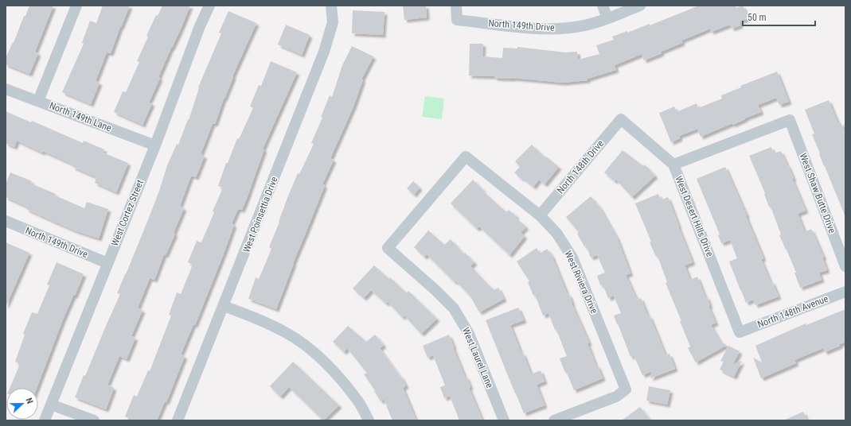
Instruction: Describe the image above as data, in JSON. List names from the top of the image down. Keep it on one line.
{"streets":{"street":["North 149th Drive","North 149th Lane","North 148th Drive","West Shaw Butte Drive","West Cortez Street","West Poinsettia Drive","West Desert Hills Drive","West Riviera Drive","North 148th Avenue","West Laurel Lane"]},"crossings":[["North 149th Drive","West Cortez Street"],["North 149th Lane","West Cortez Street"],["North 148th Drive","West Desert Hills Drive"],["North 148th Drive","West Riviera Drive"],["West Shaw Butte Drive","West Desert Hills Drive"],["West Desert Hills Drive","North 148th Avenue"],["West Riviera Drive","West Laurel Lane"]],"scale_bar":"50 m","north":"right"}
